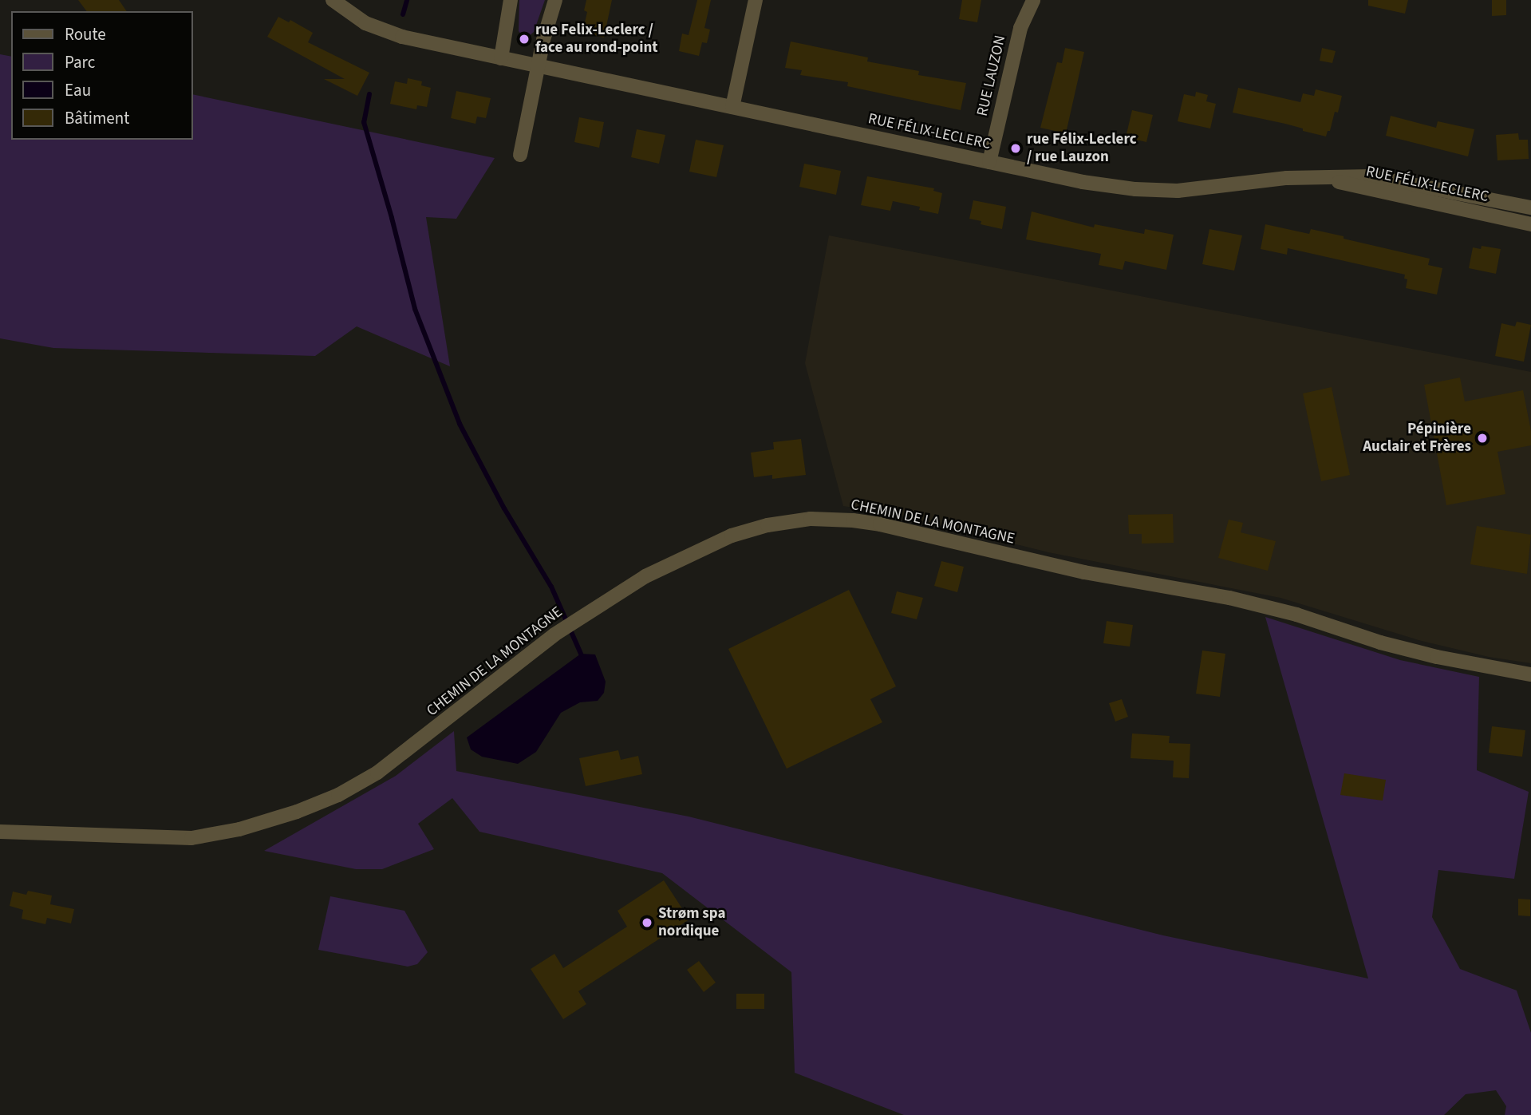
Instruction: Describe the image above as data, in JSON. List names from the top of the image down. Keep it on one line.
{"streets":{"street":["RUE LAUZON","RUE FÉLIX-LECLERC","CHEMIN DE LA MONTAGNE"]},"crossings":[["RUE LAUZON","RUE FÉLIX-LECLERC"]],"places":["rue Felix-Leclerc / face au rond-point","rue Félix-Leclerc / rue Lauzon","Pépinière Auclair et Frères","Strøm spa nordique"],"legend":["Route","Parc","Eau","Bâtiment"]}
